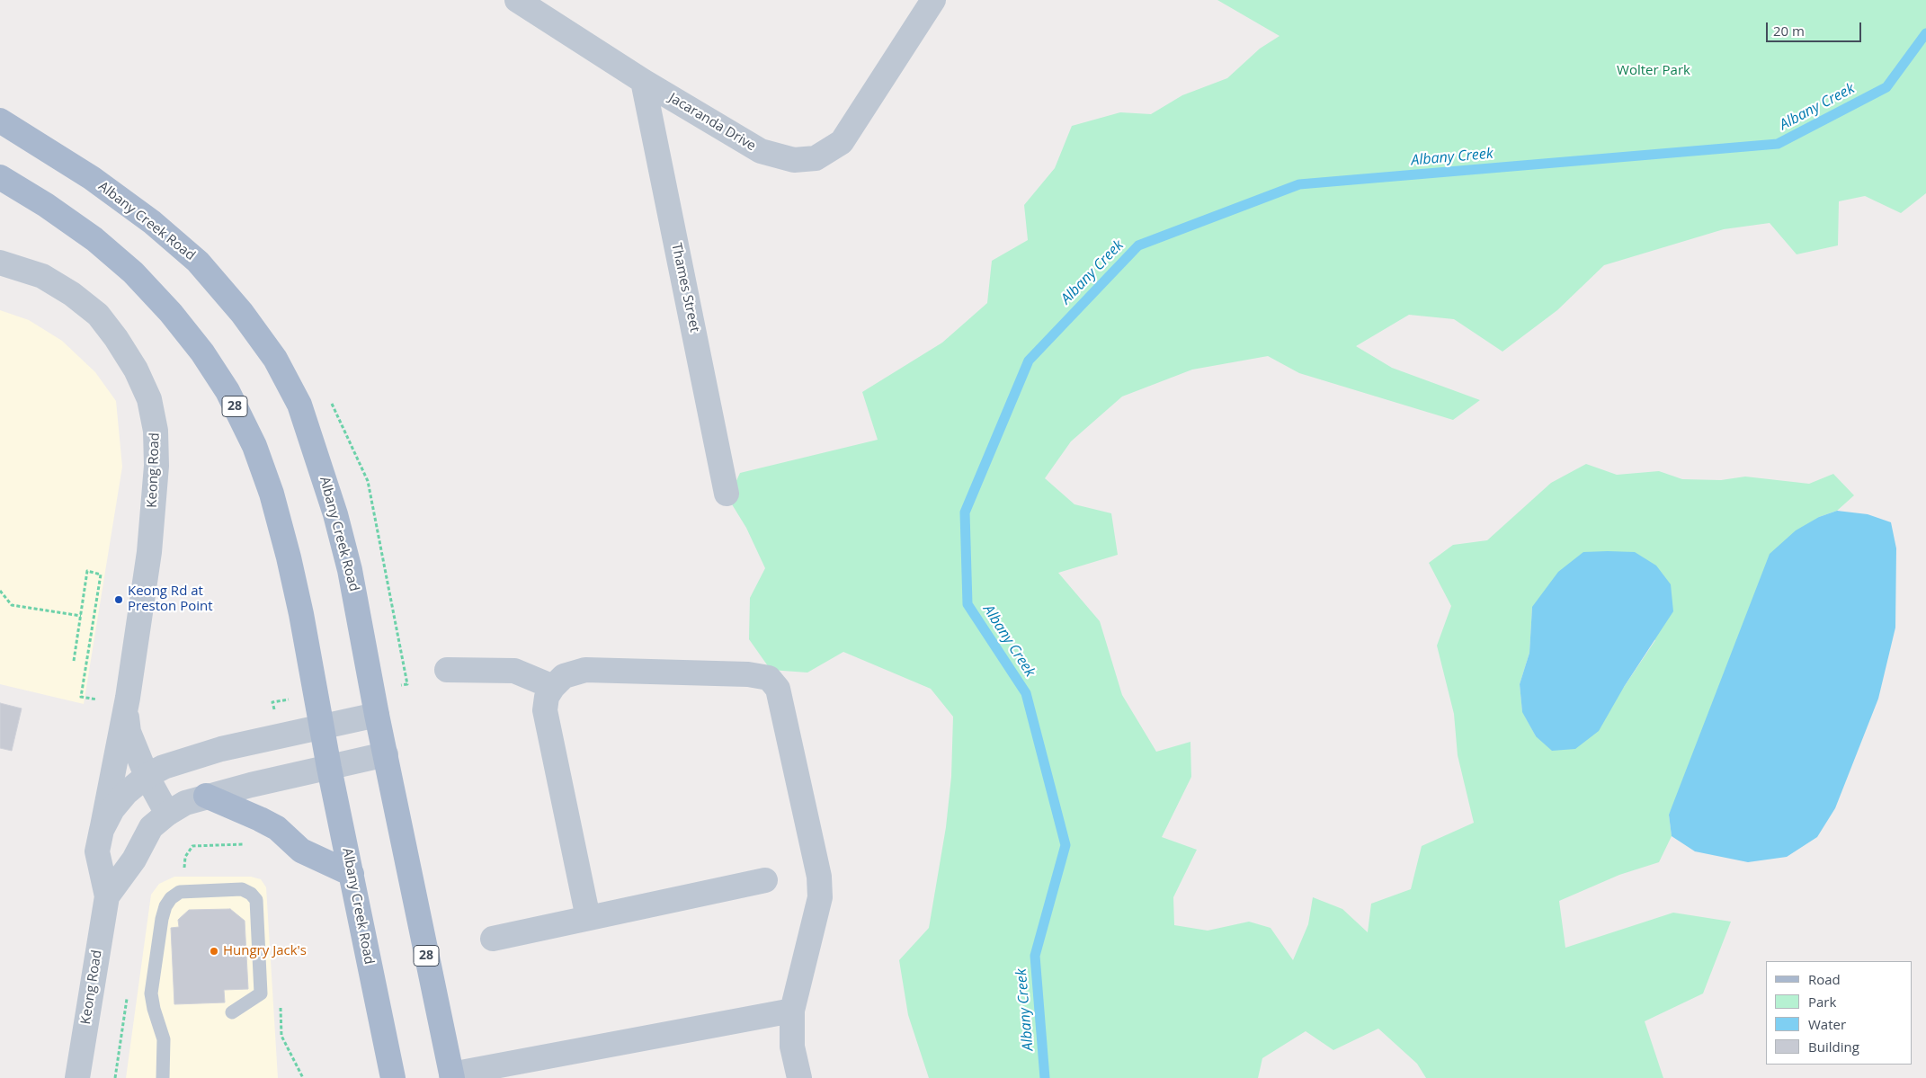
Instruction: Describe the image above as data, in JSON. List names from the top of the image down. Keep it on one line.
{"streets":{"main road":["Albany Creek Road","28"],"street":["Jacaranda Drive","Thames Street","Keong Road"]},"crossings":[["Jacaranda Drive","Thames Street"],["Albany Creek Road","Keong Road"]],"water":["Albany Creek"],"parks":["Wolter Park"],"places":["Keong Rd at Preston Point","Hungry Jack's"],"legend":["Road","Park","Water","Building"],"scale_bar":"20 m"}
